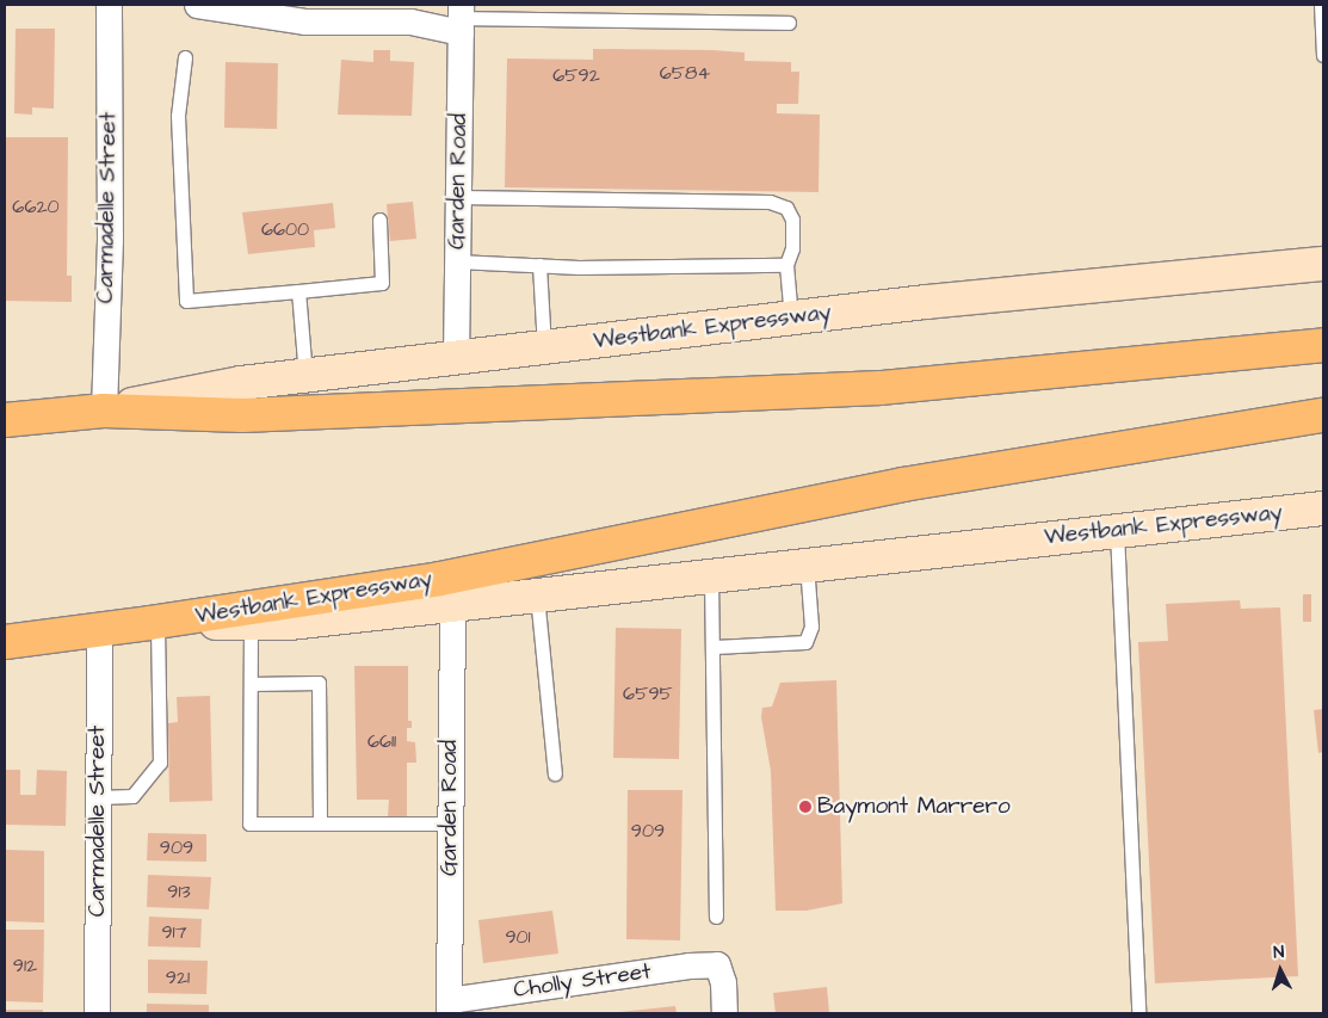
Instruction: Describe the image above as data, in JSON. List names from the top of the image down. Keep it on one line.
{"streets":{"highway":["Westbank Expressway"],"street":["Garden Road","Carmadelle Street","Cholly Street"]},"crossings":[["Garden Road","Westbank Expressway"],["Garden Road","Cholly Street"],["Carmadelle Street","Westbank Expressway"]],"places":["Baymont Marrero"],"house_numbers":["6584","6592","6620","6600","6595","6611","909","909","913","917","901","912","921"],"north":"top"}
